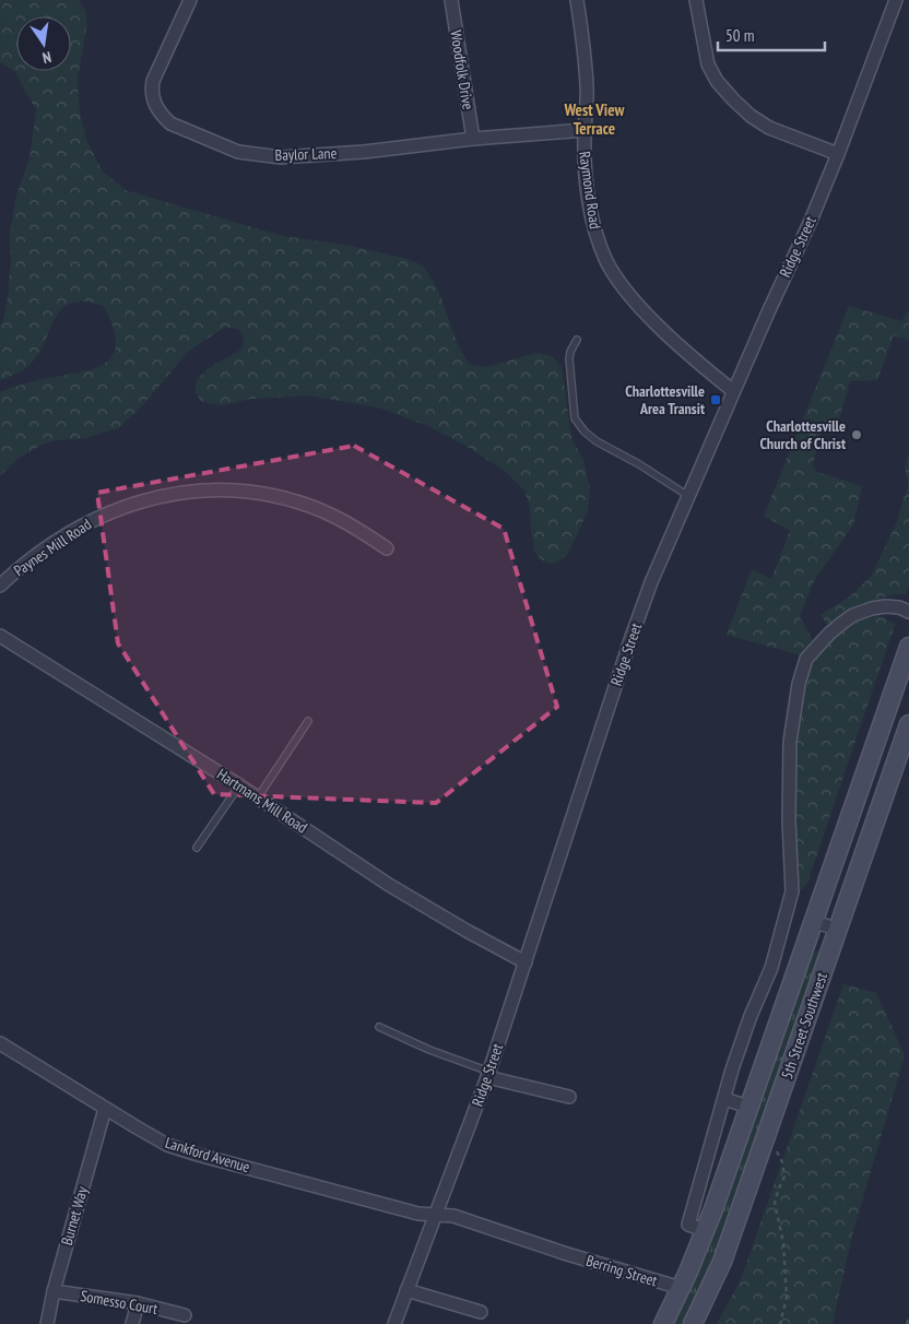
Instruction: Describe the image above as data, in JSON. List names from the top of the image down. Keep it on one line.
{"streets":{"main road":["5th Street Southwest"],"street":["Woodfolk Drive","Baylor Lane","Raymond Road","Ridge Street","Paynes Mill Road","Hartmans Mill Road","Lankford Avenue","Burnet Way","Berring Street","Somesso Court"]},"crossings":[["Woodfolk Drive","Baylor Lane"],["Baylor Lane","Raymond Road"],["Raymond Road","Ridge Street"],["Ridge Street","Hartmans Mill Road"],["Ridge Street","Lankford Avenue"],["Ridge Street","Berring Street"],["5th Street Southwest","Berring Street"],["Lankford Avenue","Burnet Way"],["Lankford Avenue","Berring Street"],["Burnet Way","Somesso Court"]],"districts":["West View Terrace"],"places":{"transit":["Charlottesville Area Transit"],"other":["Charlottesville Church of Christ"]},"scale_bar":"50 m","north":"bottom"}
